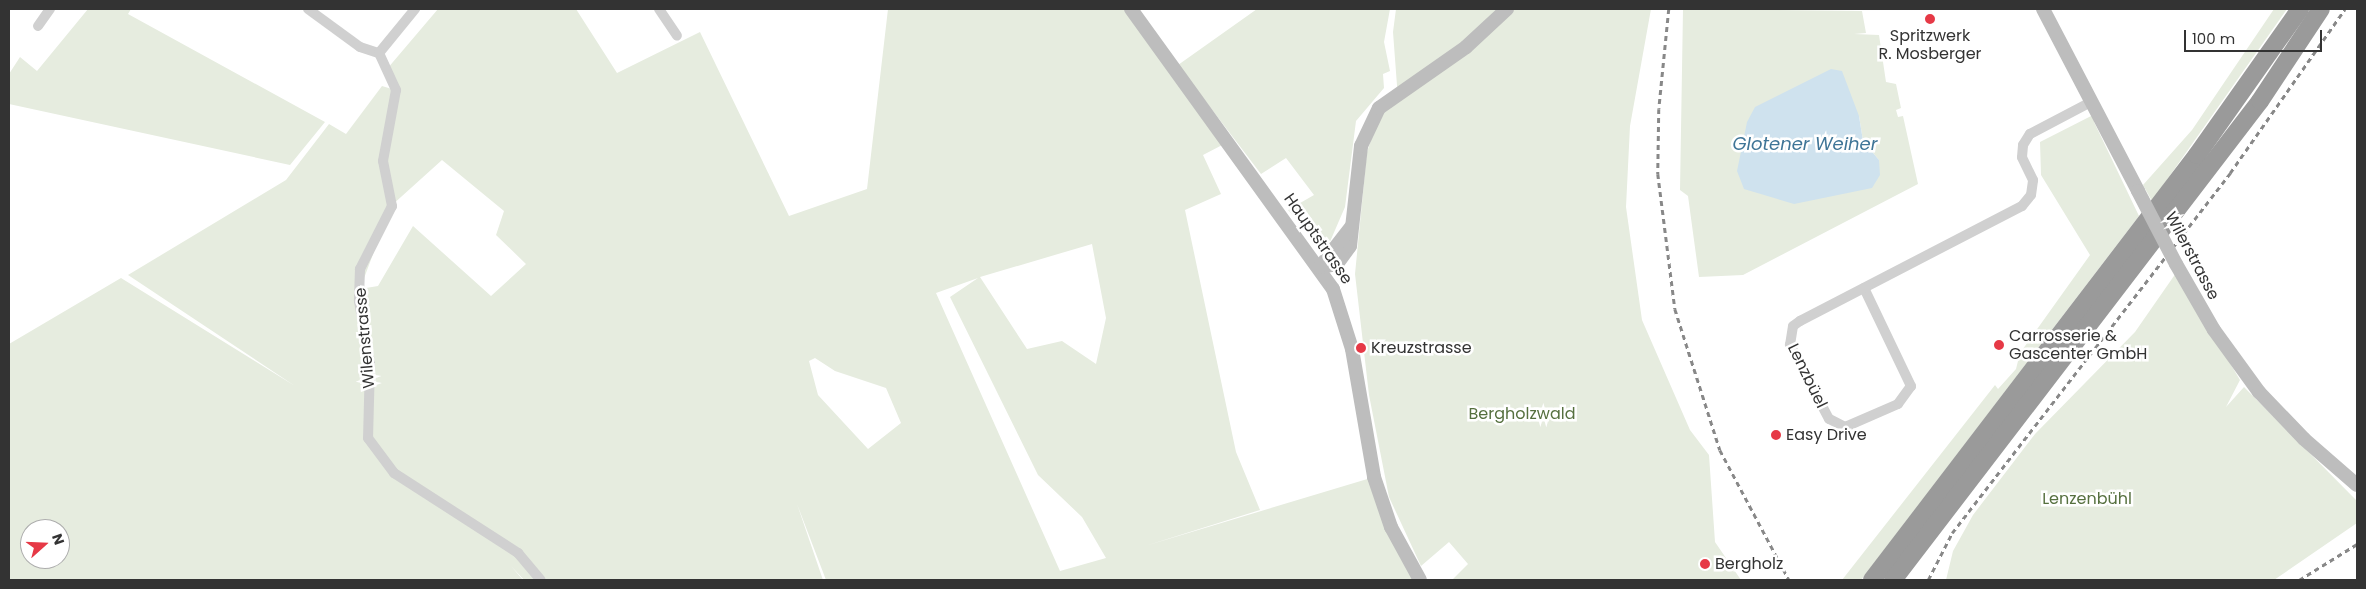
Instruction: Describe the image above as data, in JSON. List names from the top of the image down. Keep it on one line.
{"streets":{"street":["Hauptstrasse","Wilerstrasse","Wilenstrasse","Lenzbüel"]},"crossings":[["Wilerstrasse","Lenzbüel"]],"water":["Glotener Weiher"],"parks":["Bergholzwald","Lenzenbühl"],"places":["Spritzwerk R. Mosberger","Carrosserie & Gascenter GmbH","Kreuzstrasse","Easy Drive","Bergholz"],"scale_bar":"100 m","north":"right"}
